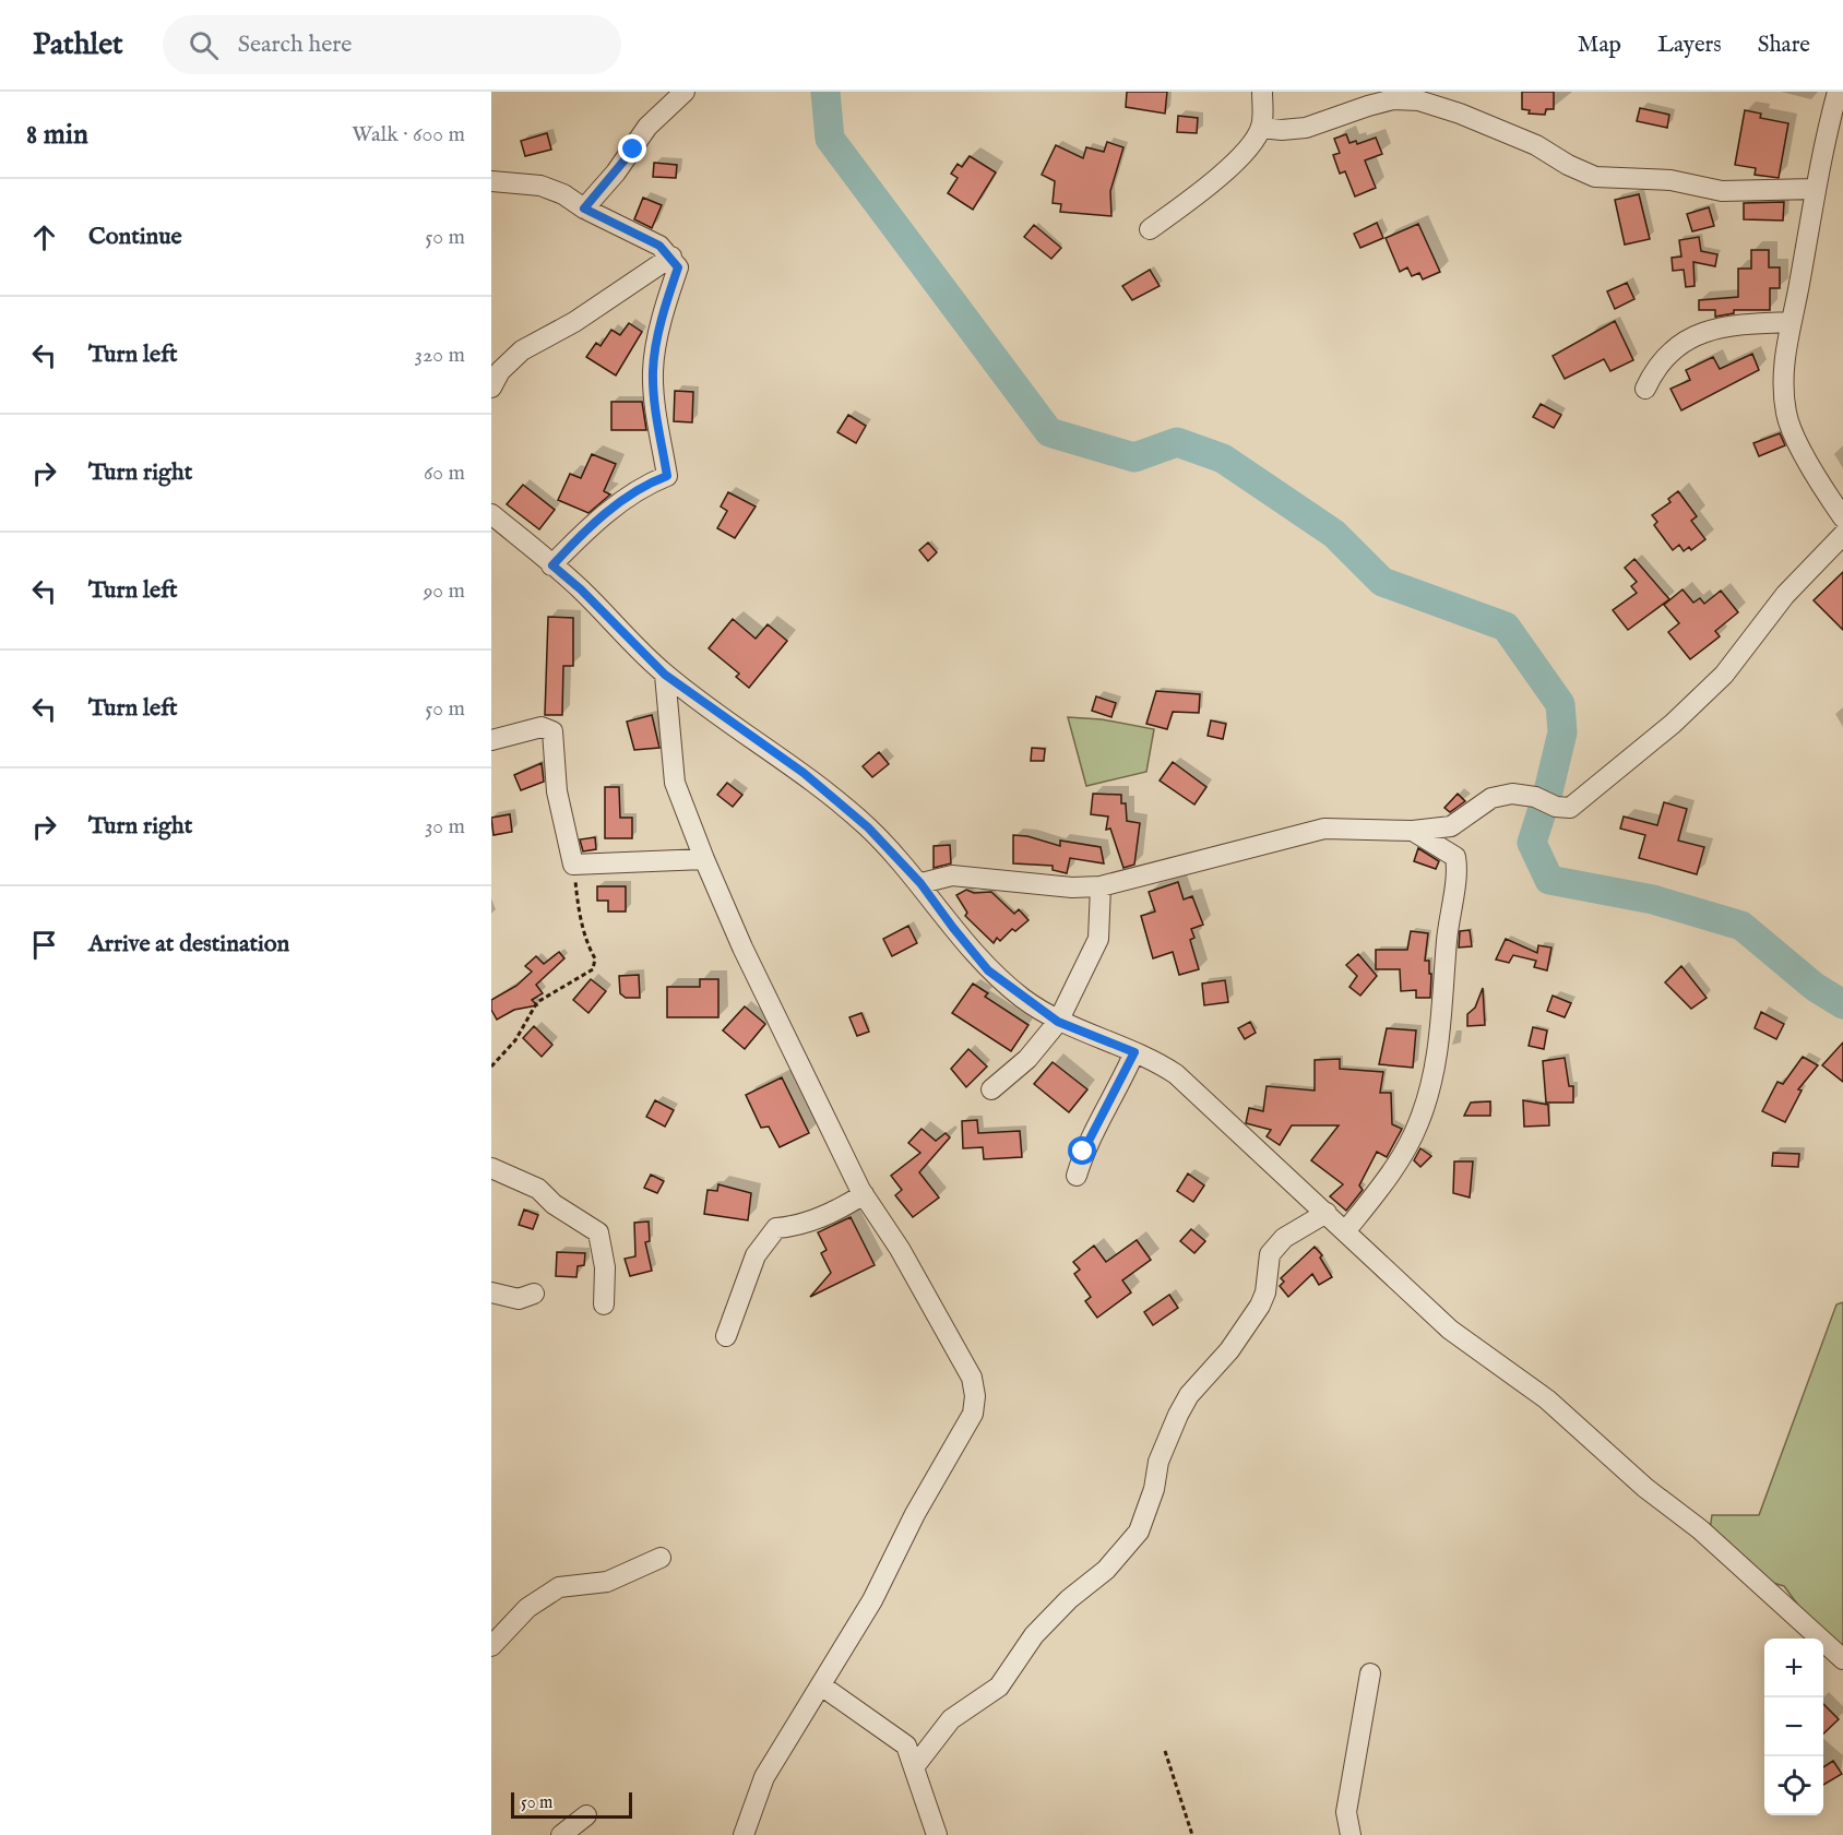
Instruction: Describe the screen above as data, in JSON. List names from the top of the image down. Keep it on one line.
{"scale_bar":"50 m","page":{"header":"Pathlet","search":"Search here","nav":["Map","Layers","Share"],"heading":["8 min","Walk · 600 m"],"list":[["Continue","50 m"],["Turn left","320 m"],["Turn right","60 m"],["Turn left","90 m"],["Turn left","50 m"],["Turn right","30 m"],"Arrive at destination"],"map_buttons":["+","−"],"scale":"50 m"}}
